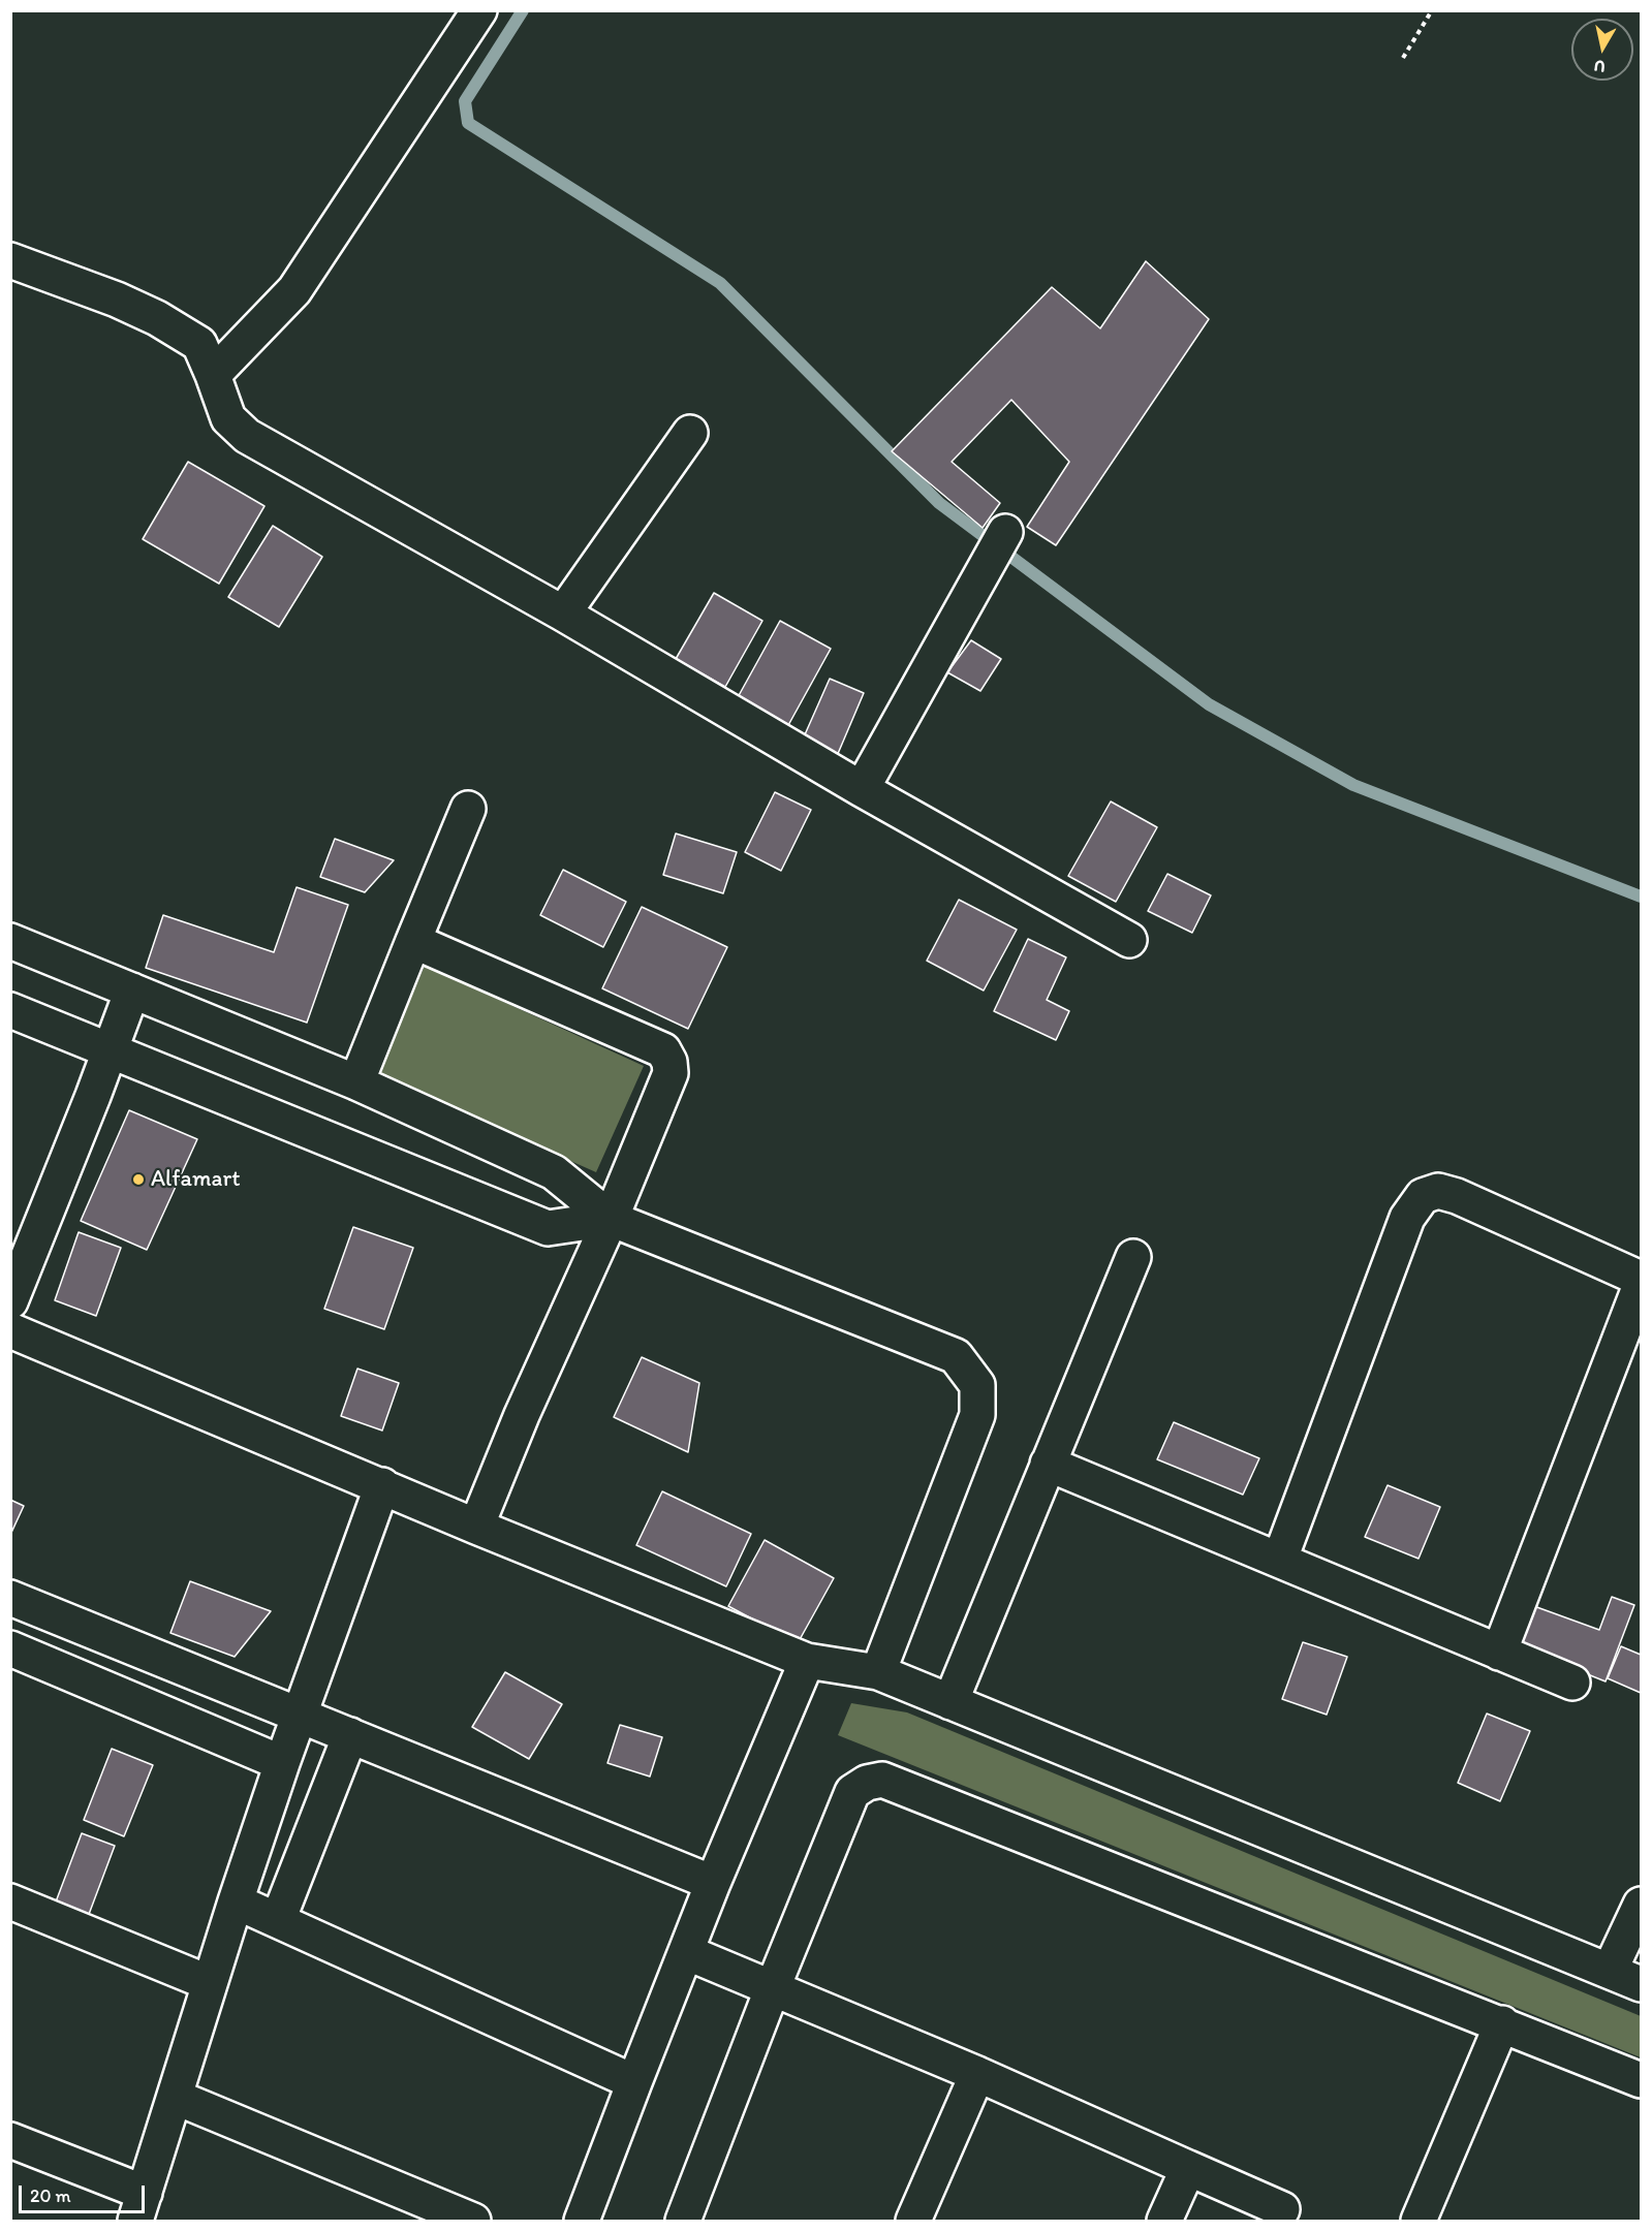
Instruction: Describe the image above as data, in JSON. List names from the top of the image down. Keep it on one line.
{"places":["Alfamart"],"scale_bar":"20 m","north":"bottom"}
